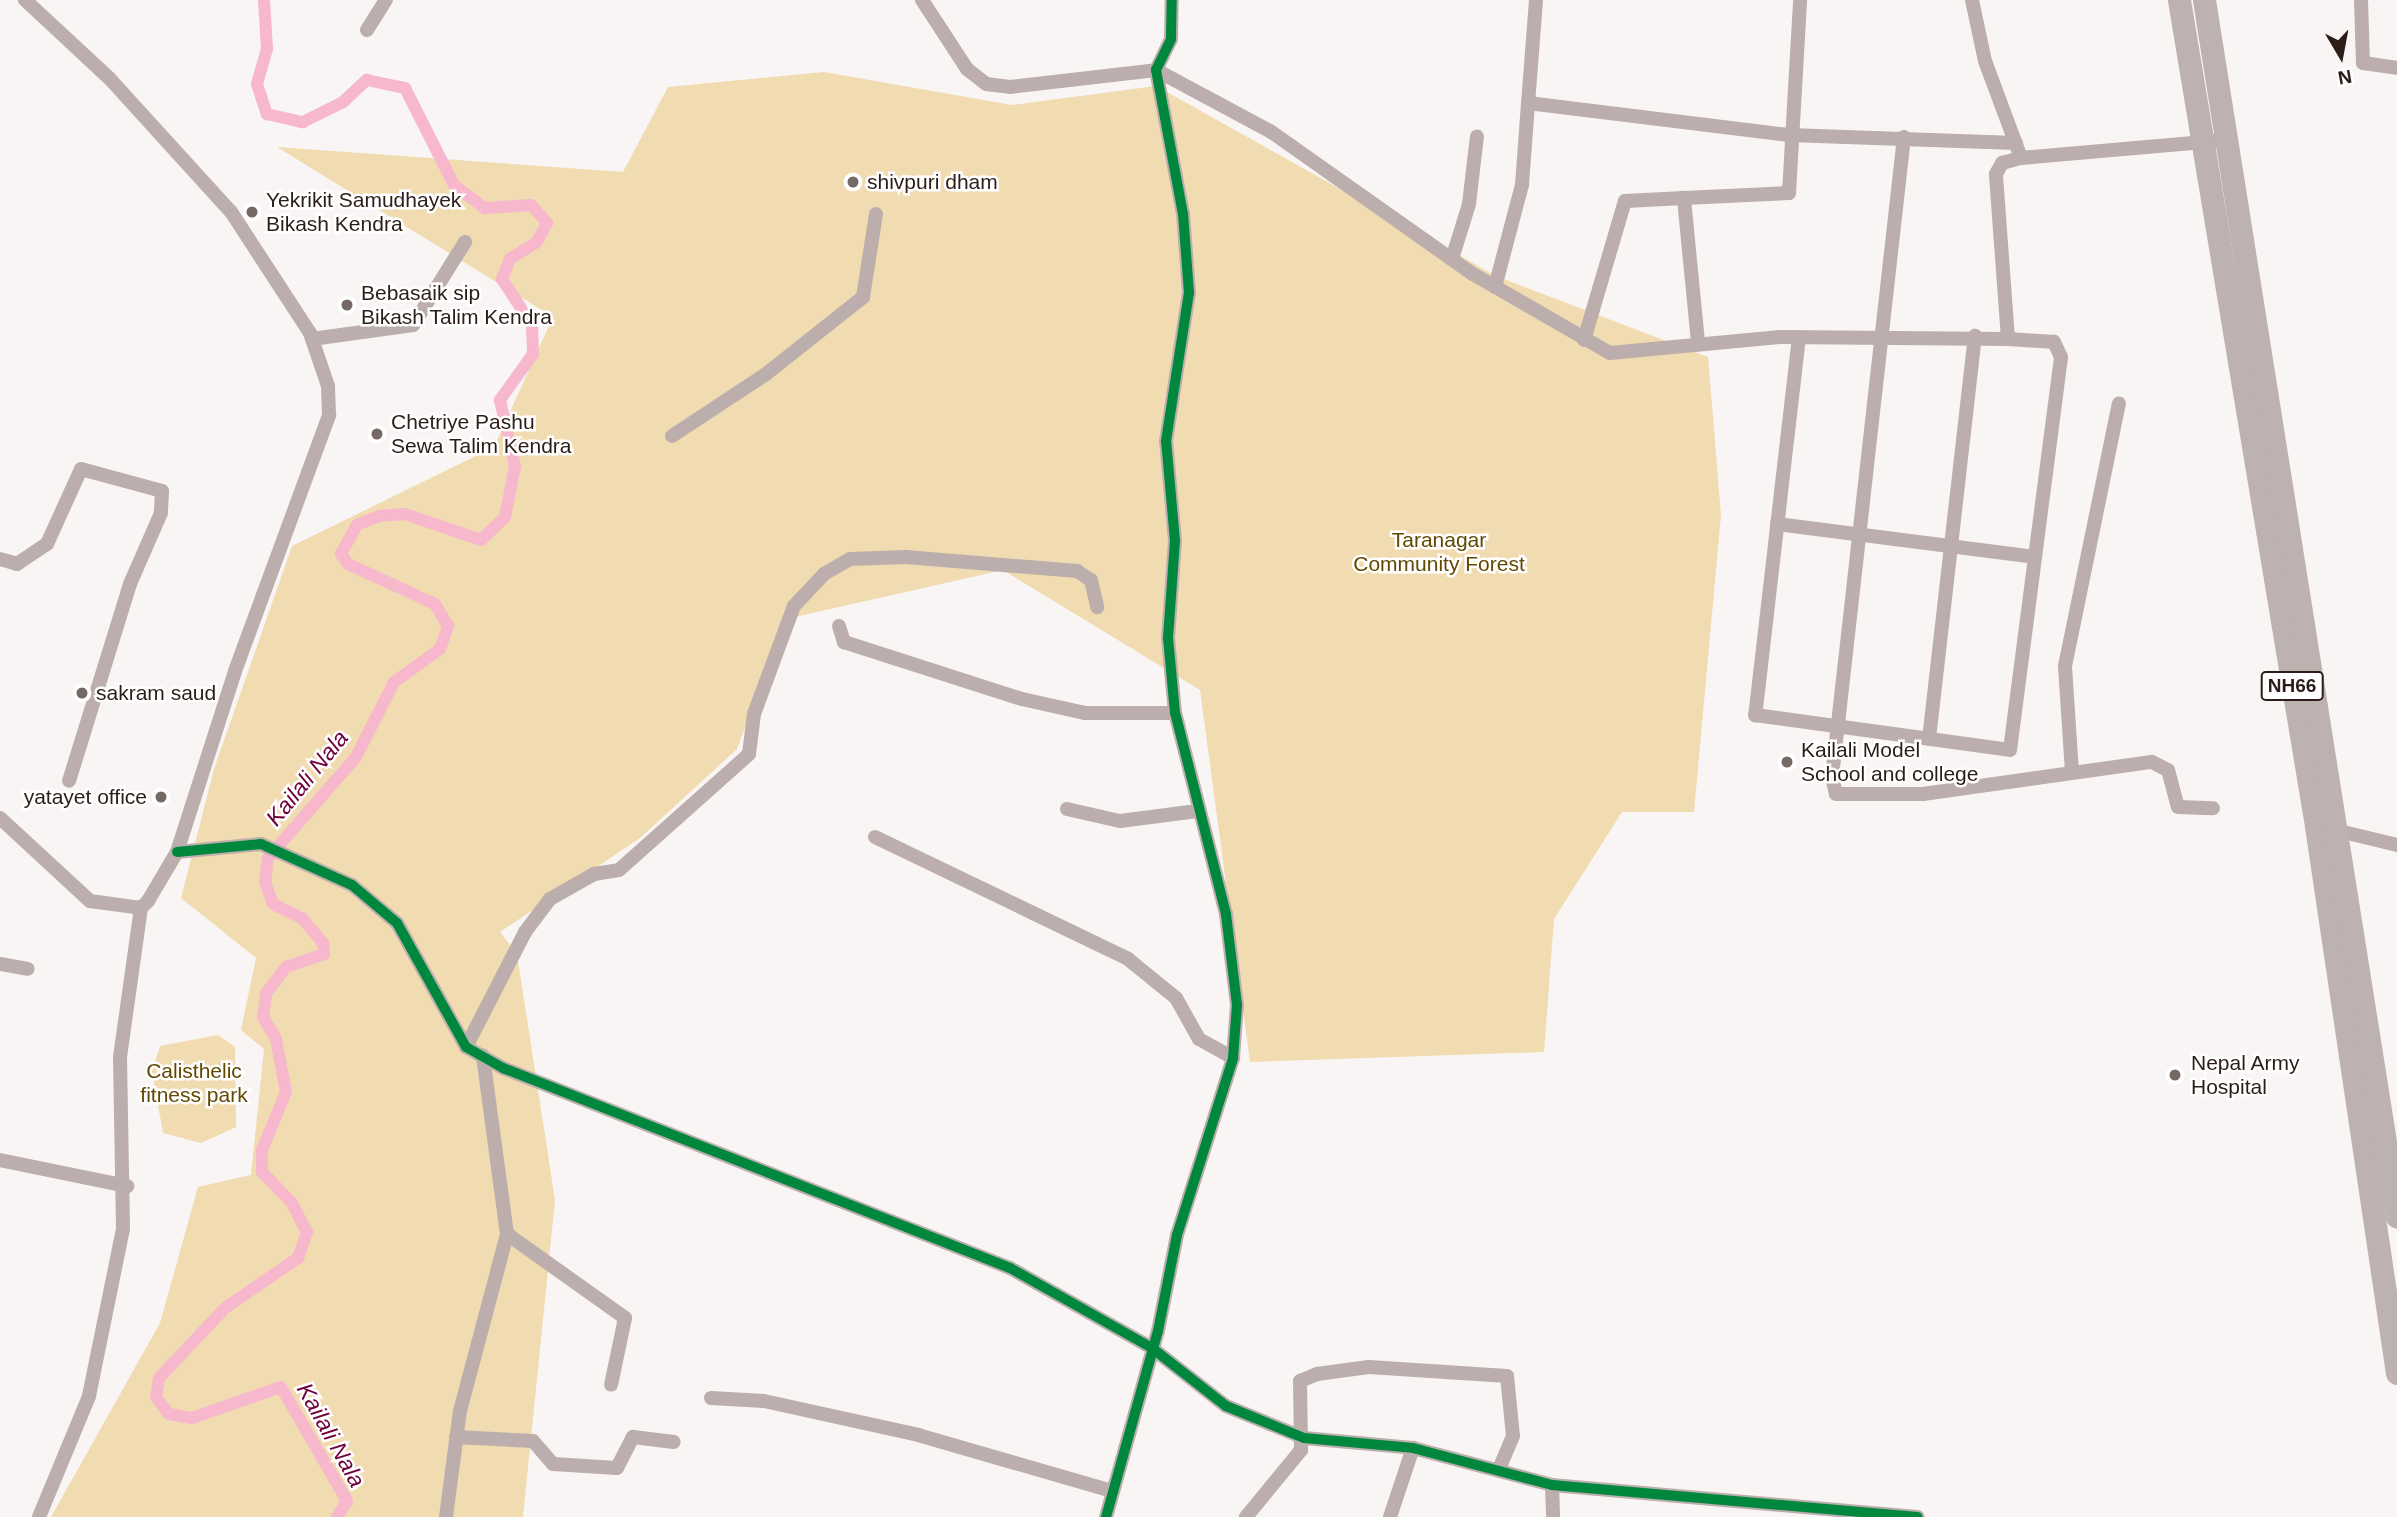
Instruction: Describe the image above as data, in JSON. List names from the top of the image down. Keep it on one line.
{"streets":{"highway":["NH66"]},"water":["Kailali Nala"],"parks":["Taranagar Community Forest","Calisthelic fitness park"],"places":["shivpuri dham","Yekrikit Samudhayek Bikash Kendra","Bebasaik sip Bikash Talim Kendra","Chetriye Pashu Sewa Talim Kendra","sakram saud","Kailali Model School and college","yatayet office","Nepal Army Hospital"],"north":"bottom"}
